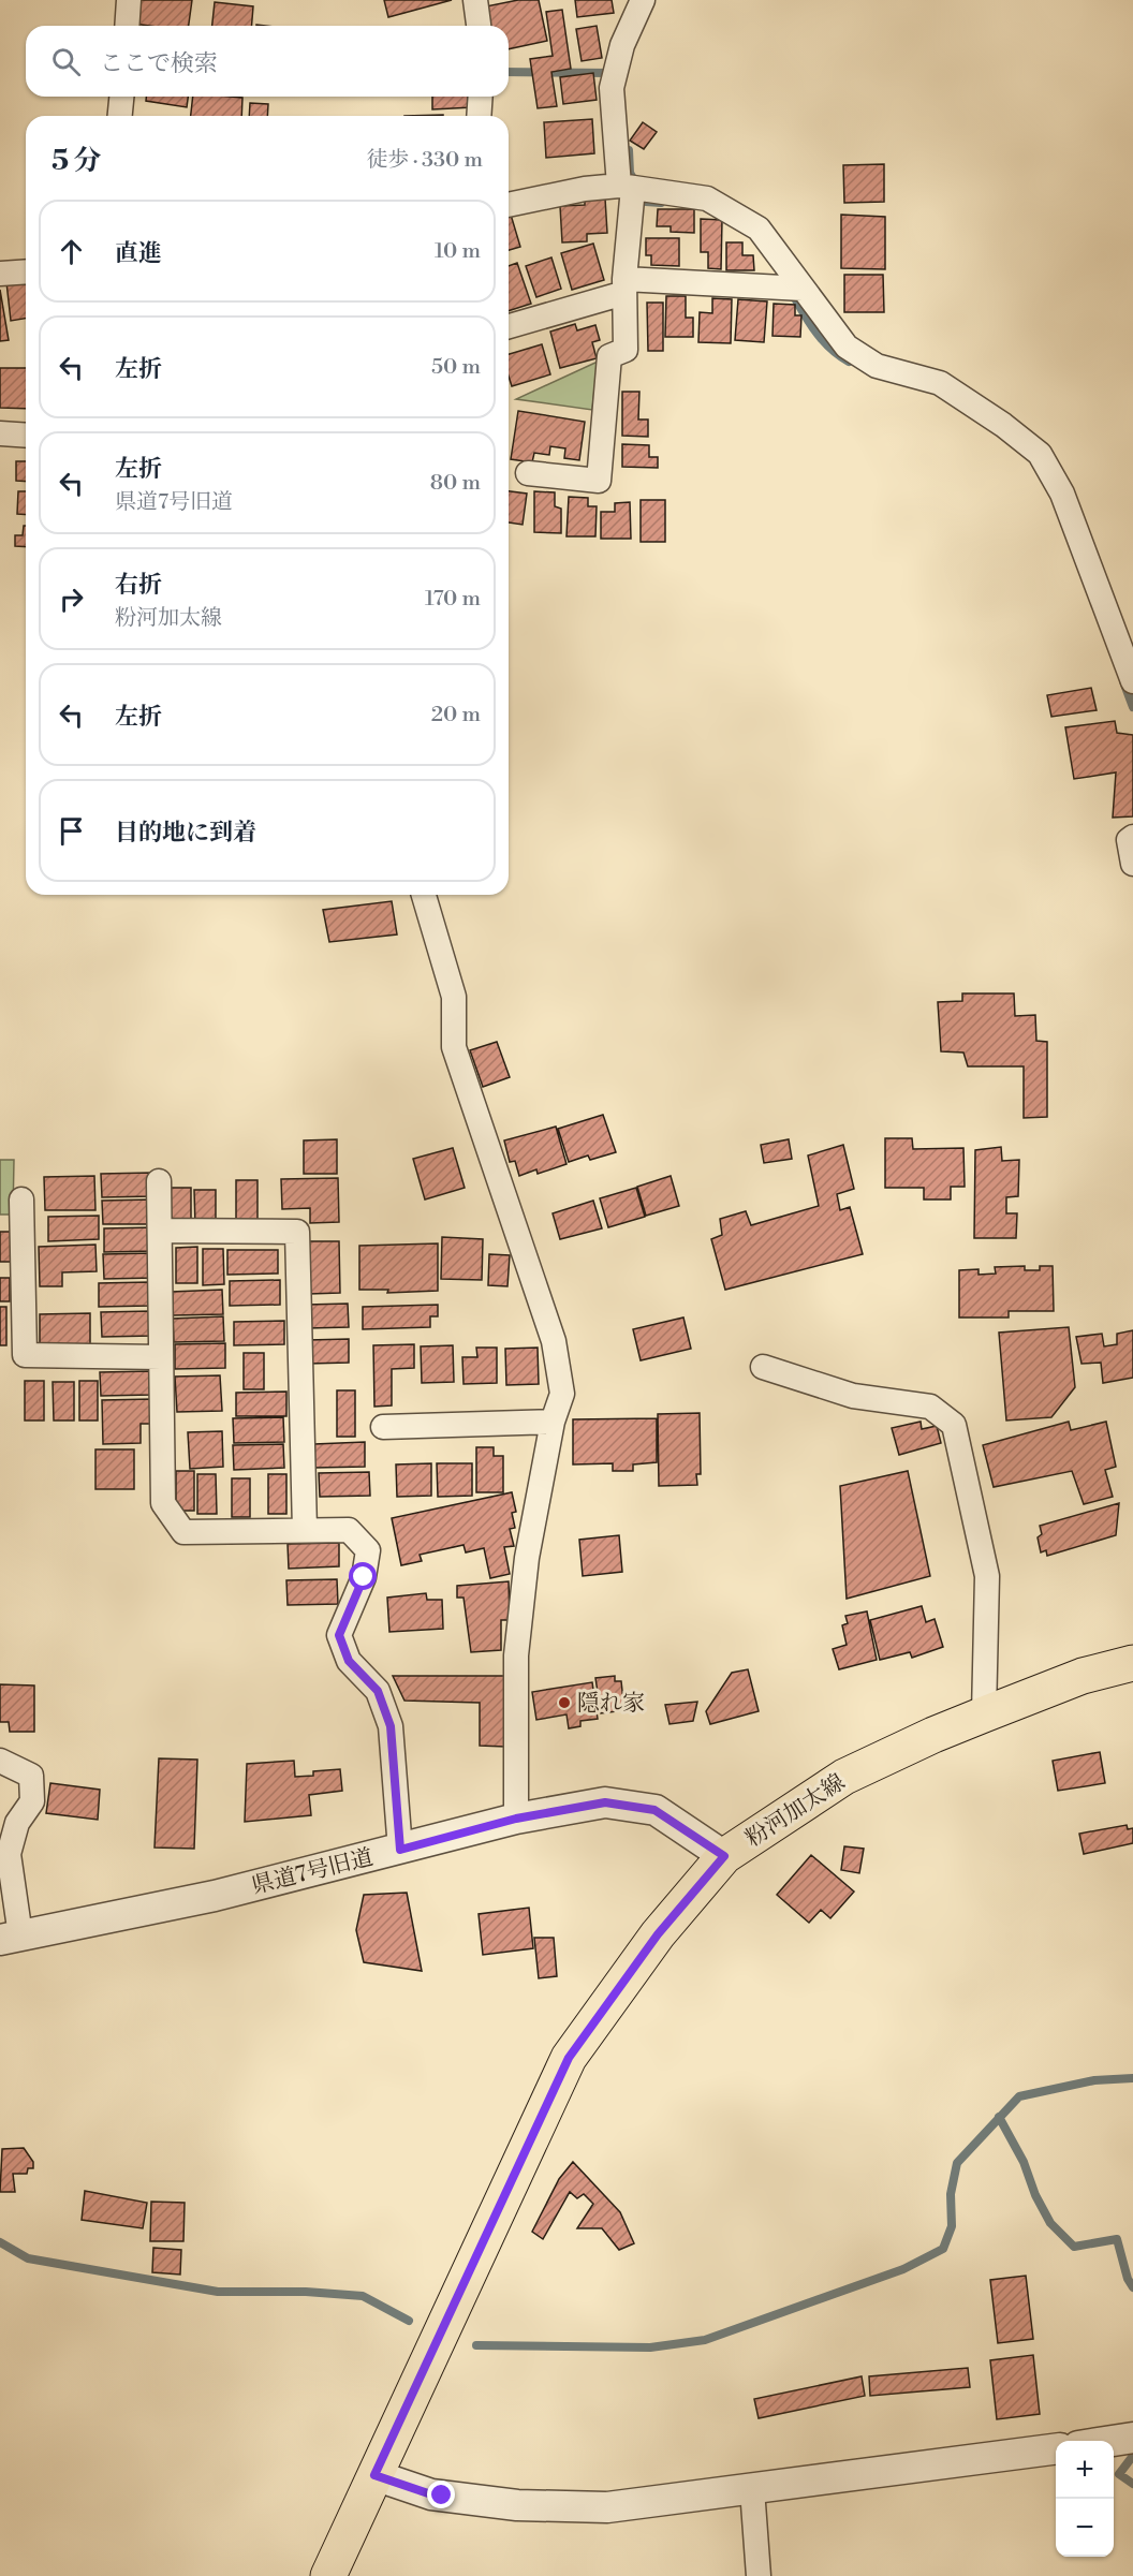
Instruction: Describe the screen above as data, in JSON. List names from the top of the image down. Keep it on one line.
{"streets":{"main road":["粉河加太線"],"street":["県道7号旧道"]},"crossings":[["粉河加太線","県道7号旧道"]],"places":["隠れ家"],"page":{"search":"ここで検索","heading":["5 分","徒歩 · 330 m"],"list":[["直進","10 m"],["左折","50 m"],["左折","県道7号旧道","80 m"],["右折","粉河加太線","170 m"],["左折","20 m"],"目的地に到着"],"map_buttons":["+","−"]}}
